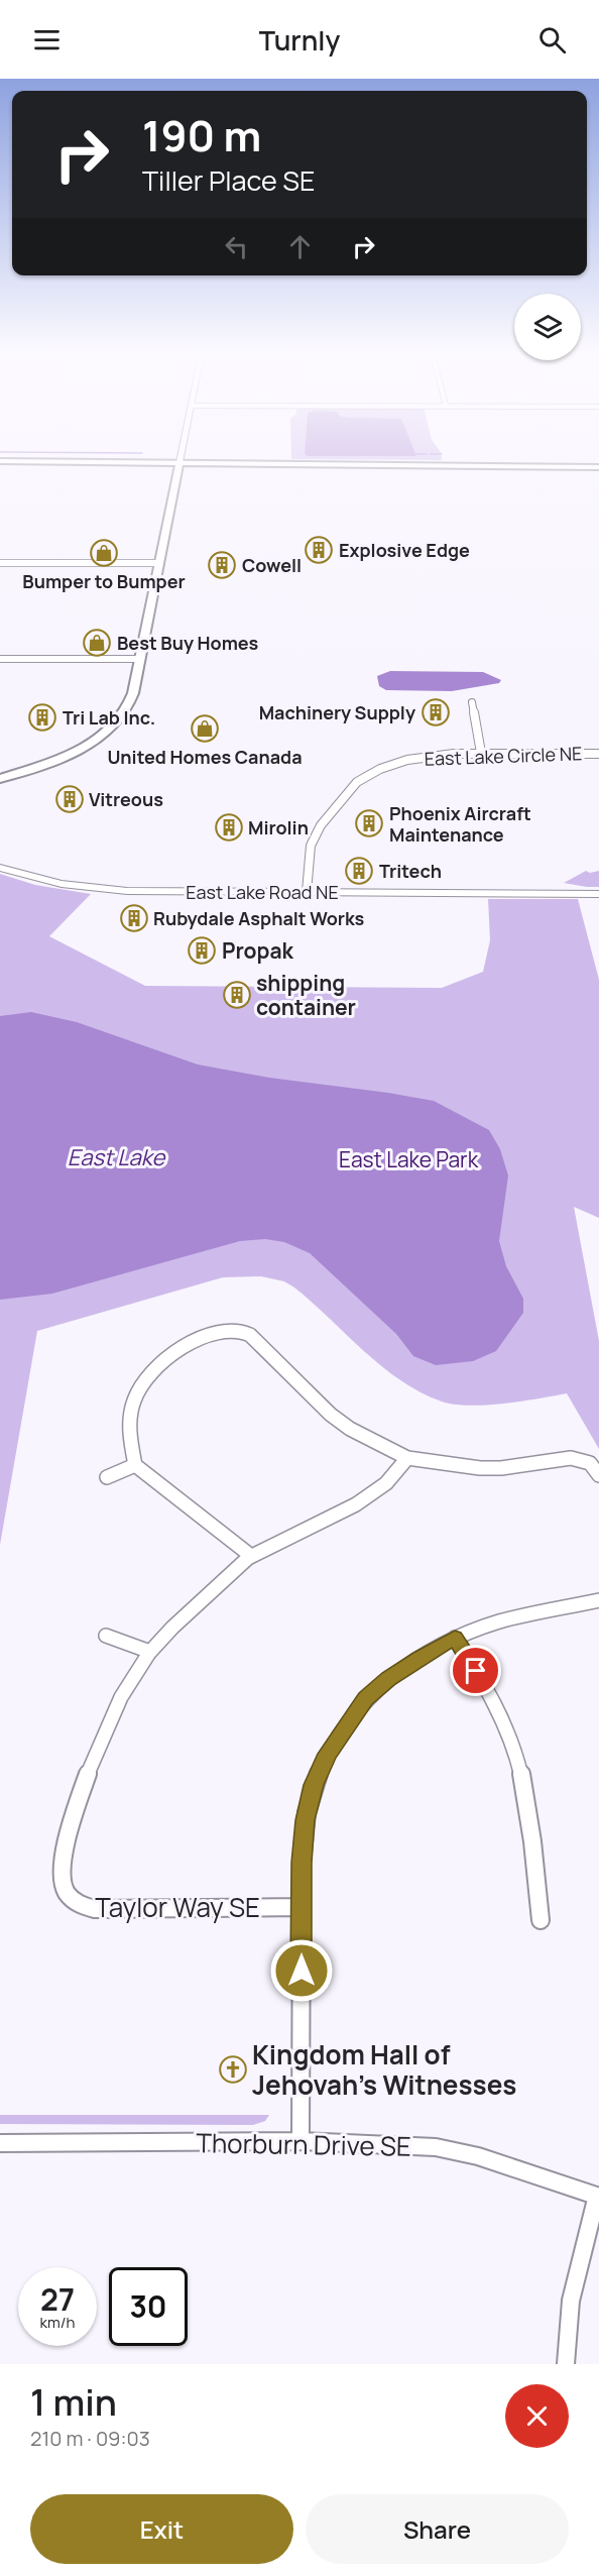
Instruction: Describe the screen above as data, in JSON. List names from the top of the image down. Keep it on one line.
{"streets":{"street":["East Lake Circle NE","East Lake Road NE","Taylor Way SE","Thorburn Drive SE"]},"crossings":[["East Lake Circle NE","East Lake Road NE"]],"water":["East Lake"],"parks":["East Lake Park"],"places":{"building":["Explosive Edge","Cowell","Machinery Supply","Tri Lab Inc.","Vitreous","Phoenix Aircraft Maintenance","Mirolin","Tritech","Rubydale Asphalt Works","Propak","shipping container"],"shop":["Bumper to Bumper","Best Buy Homes","United Homes Canada"],"church":["Kingdom Hall of Jehovah's Witnesses"]},"page":{"header":"Turnly","turn":["190 m","Tiller Place SE"],"speed":"27 km/h","limit":"30","heading":["1 min","210 m · 09:03"],"buttons":["Exit","Share"]}}
